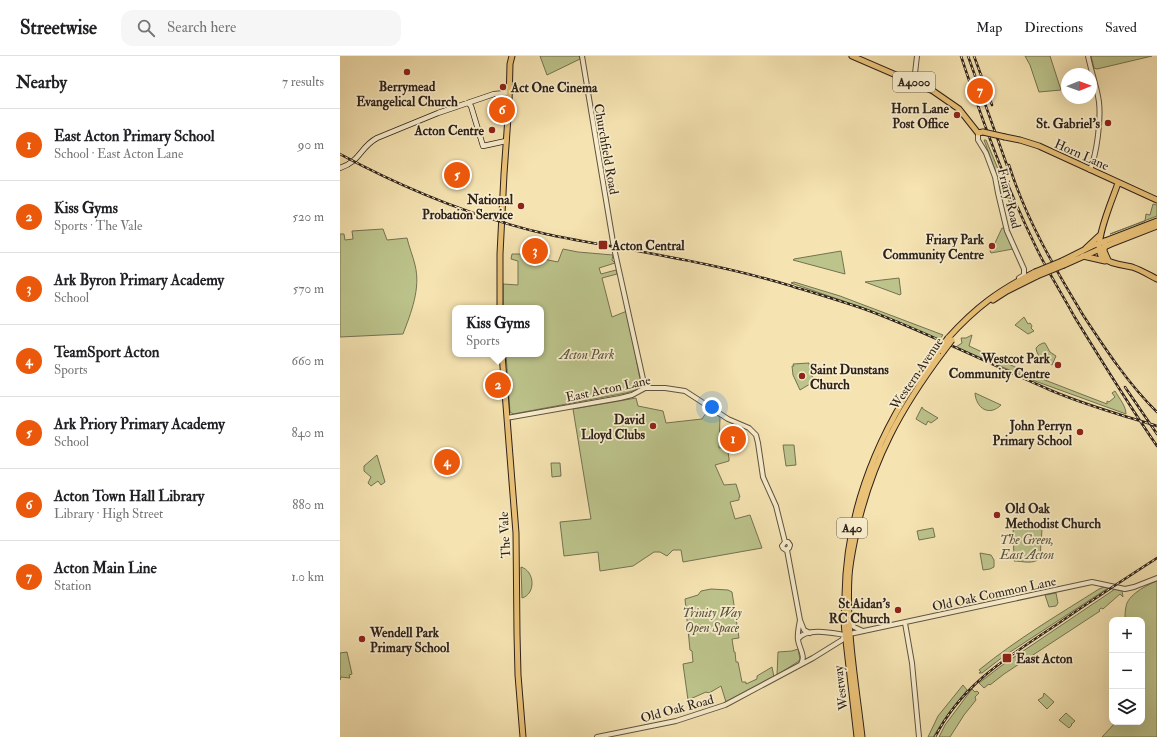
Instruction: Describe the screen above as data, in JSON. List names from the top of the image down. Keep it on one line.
{"streets":{"main road":["A4000","Horn Lane","Western Avenue","A40","The Vale","Westway"],"street":["Churchfield Road","Friary Road","East Acton Lane","Old Oak Common Lane","Old Oak Road"]},"crossings":[["A4000","Horn Lane"],["A4000","Friary Road"],["Churchfield Road","East Acton Lane"],["Horn Lane","Friary Road"],["Friary Road","Western Avenue"],["Western Avenue","Old Oak Common Lane"],["Western Avenue","Westway"],["Western Avenue","Old Oak Road"],["East Acton Lane","The Vale"],["East Acton Lane","Old Oak Common Lane"],["Old Oak Common Lane","Westway"],["Old Oak Common Lane","Old Oak Road"],["Westway","Old Oak Road"]],"parks":["Acton Park","The Green, East Acton","Trinity Way Open Space"],"places":{"other":["Berrymead Evangelical Church","Act One Cinema","Horn Lane Post Office","St. Gabriel's","Acton Centre","National Probation Service","Friary Park Community Centre","Westcot Park Community Centre","Saint Dunstans Church","David Lloyd Clubs","John Perryn Primary School","Old Oak Methodist Church","St Aidan's RC Church","Wendell Park Primary School"],"transit":["Acton Central","East Acton"]},"north":"right","page":{"header":"Streetwise","search":"Search here","nav":["Map","Directions","Saved"],"heading":["Nearby","7 results"],"pins":["7","6","5","3","2","1","4"],"list":[{"mark":"1","name":"East Acton Primary School","note":"School · East Acton Lane","value":"90 m"},{"mark":"2","name":"Kiss Gyms","note":"Sports · The Vale","value":"520 m"},{"mark":"3","name":"Ark Byron Primary Academy","note":"School","value":"570 m"},{"mark":"4","name":"TeamSport Acton","note":"Sports","value":"660 m"},{"mark":"5","name":"Ark Priory Primary Academy","note":"School","value":"840 m"},{"mark":"6","name":"Acton Town Hall Library","note":"Library · High Street","value":"880 m"},{"mark":"7","name":"Acton Main Line","note":"Station","value":"1.0 km"}],"popup":["Kiss Gyms","Sports"],"map_buttons":["+","−"]}}
